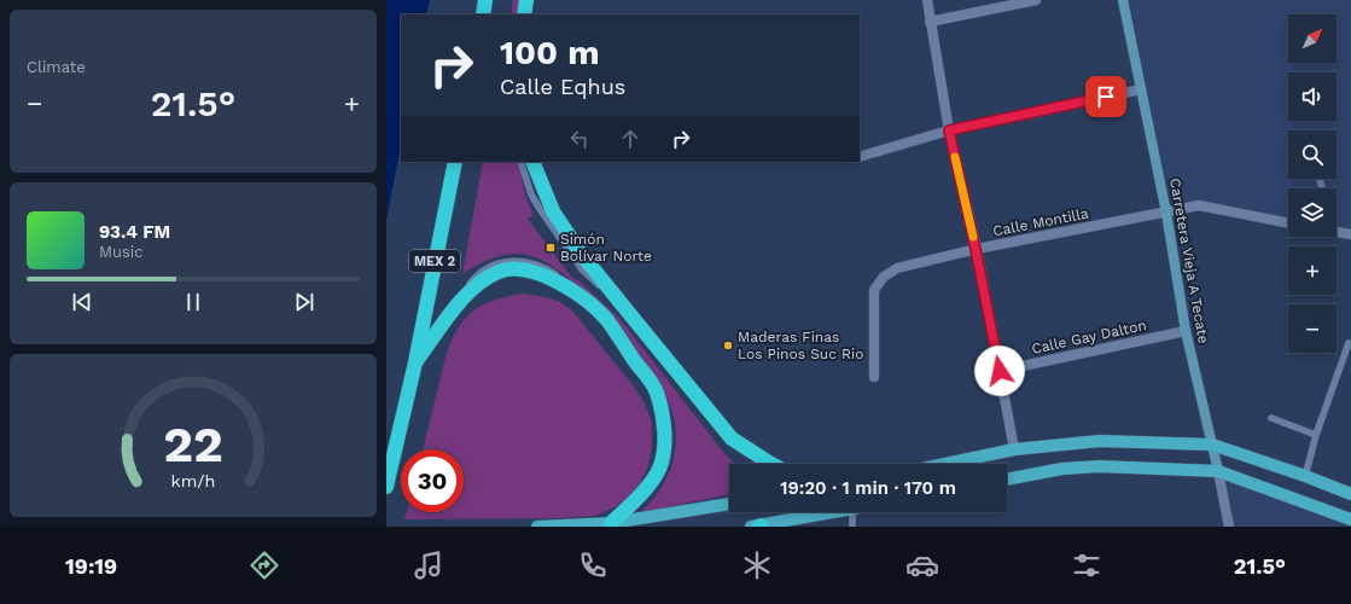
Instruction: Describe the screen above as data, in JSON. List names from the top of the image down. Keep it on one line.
{"streets":{"highway":["MEX 2"],"street":["Calle Montilla","Carretera Vieja A Tecate","Calle Gay Dalton"]},"crossings":[["Calle Montilla","Carretera Vieja A Tecate"],["Carretera Vieja A Tecate","Calle Gay Dalton"]],"places":{"transit":["Simón Bolívar Norte"],"other":["Maderas Finas Los Pinos Suc Rio"]},"north":"top right","page":{"tile":"Climate","map_buttons":["+","−"],"turn":["100 m","Calle Eqhus"],"heat":["−","21.5°","+"],"song":["93.4 FM","Music"],"limit":"30","trip":"19:20 · 1 min · 170 m","tabs":["19:19","21.5°"],"gauge":["22","km/h"]}}
